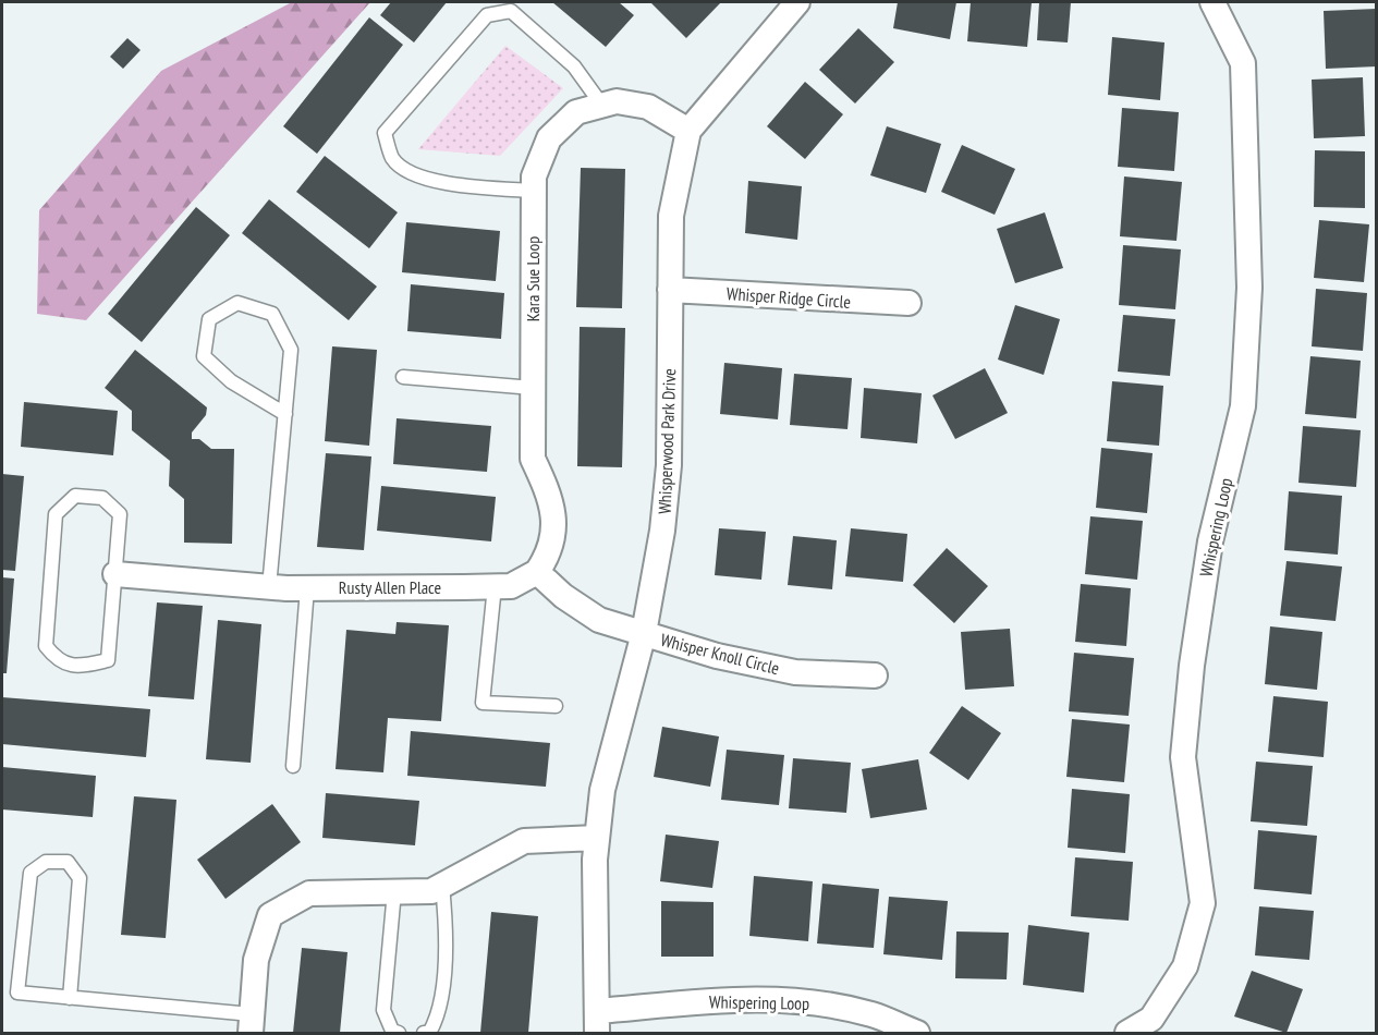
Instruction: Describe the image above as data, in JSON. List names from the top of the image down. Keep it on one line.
{"streets":{"street":["Kara Sue Loop","Whisper Ridge Circle","Whisperwood Park Drive","Whispering Loop","Rusty Allen Place","Whisper Knoll Circle"]},"crossings":[["Kara Sue Loop","Whisperwood Park Drive"],["Kara Sue Loop","Rusty Allen Place"],["Whisper Ridge Circle","Whisperwood Park Drive"],["Whisperwood Park Drive","Whispering Loop"],["Whisperwood Park Drive","Whisper Knoll Circle"]]}
